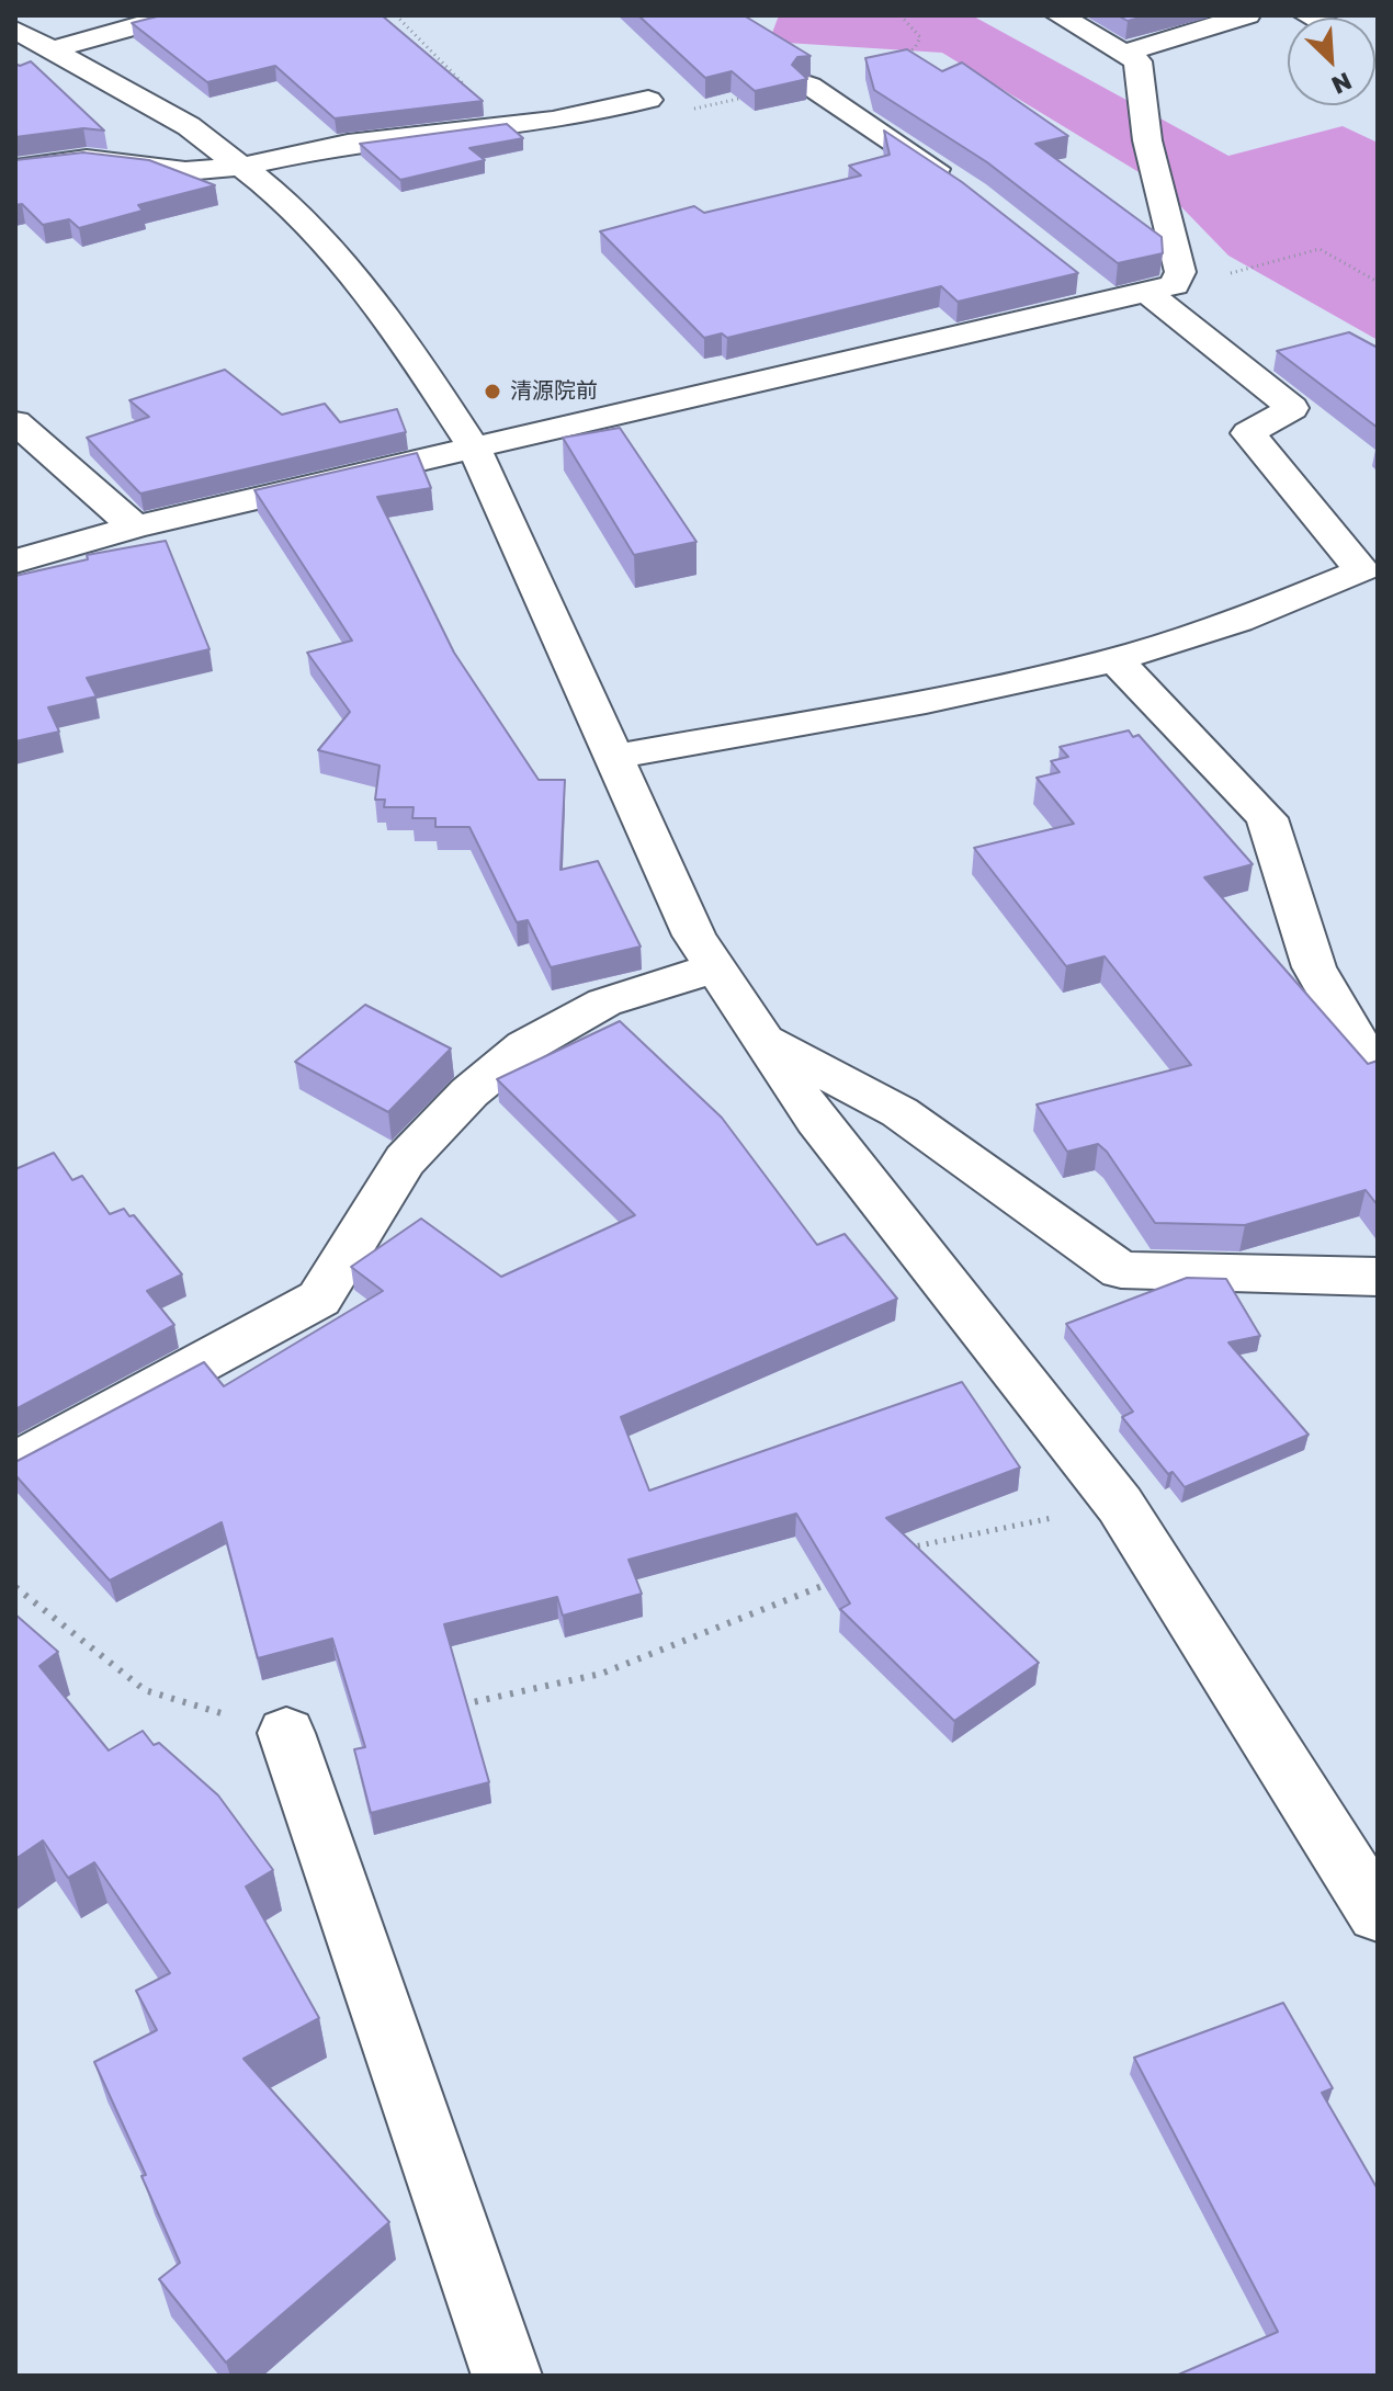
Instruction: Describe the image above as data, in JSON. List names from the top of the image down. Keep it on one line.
{"places":["清源院前"],"north":"bottom right"}
